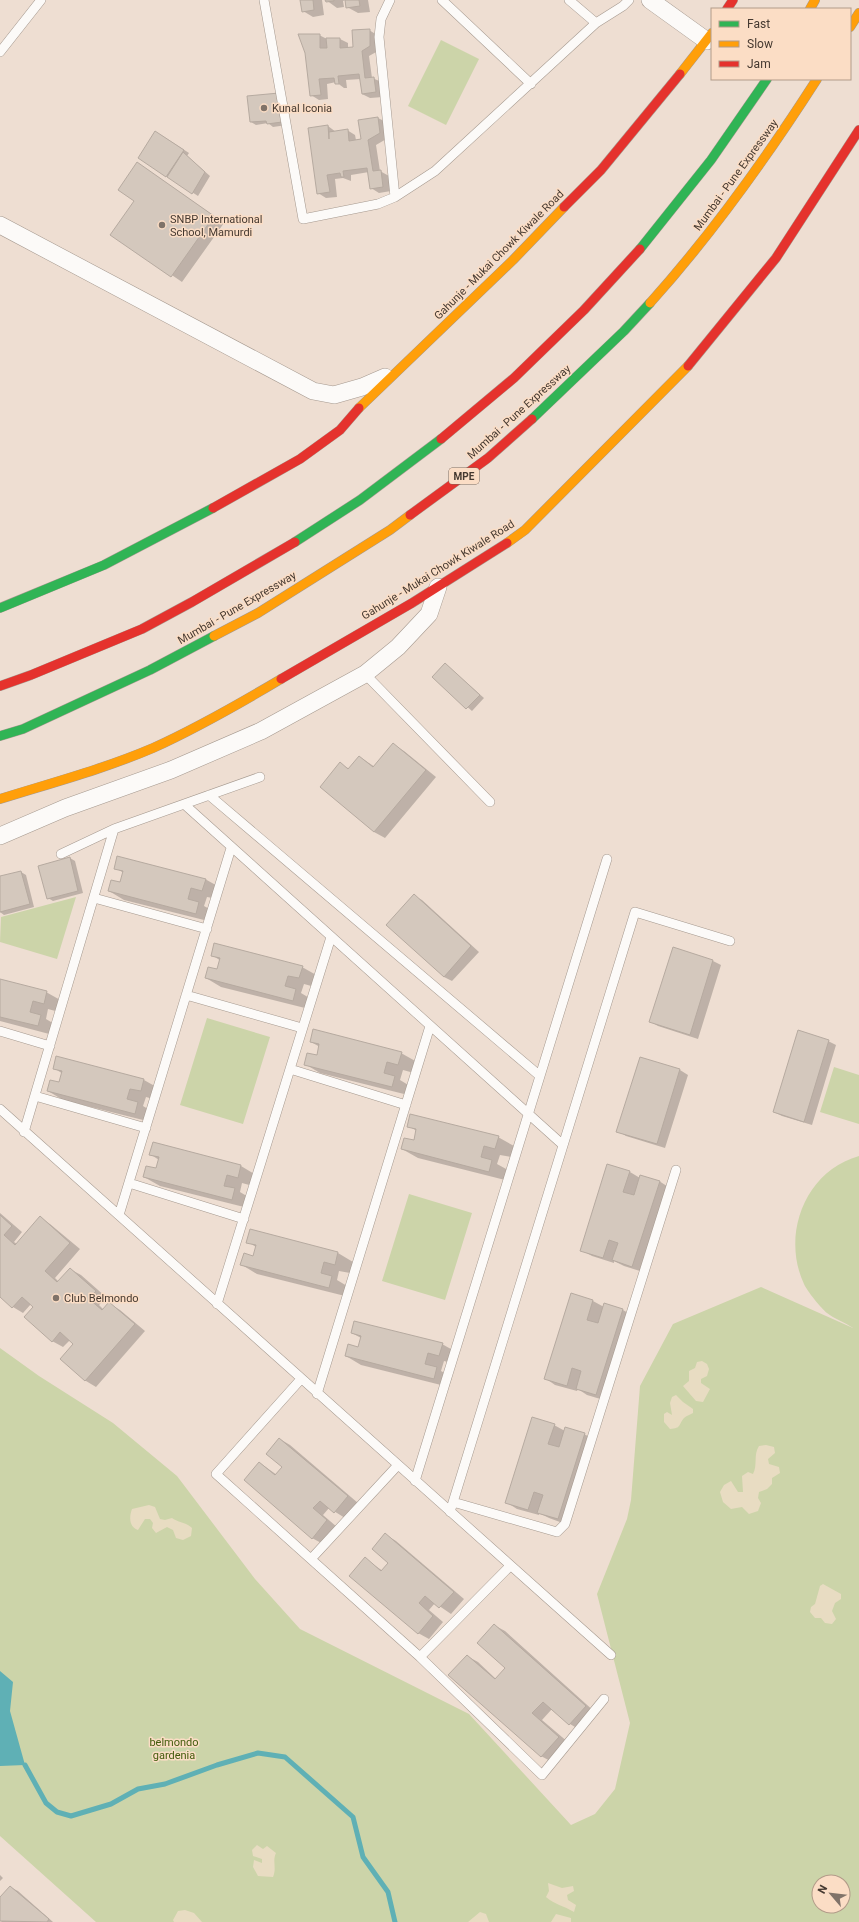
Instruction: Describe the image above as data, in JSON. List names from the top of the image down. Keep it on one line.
{"streets":{"main road":["Mumbai - Pune Expressway","Gahunje - Mukai Chowk Kiwale Road","MPE"]},"parks":["belmondo gardenia"],"places":["Kunal Iconia","SNBP International School, Mamurdi","Club Belmondo"],"legend":["Fast","Slow","Jam"],"north":"top left"}
